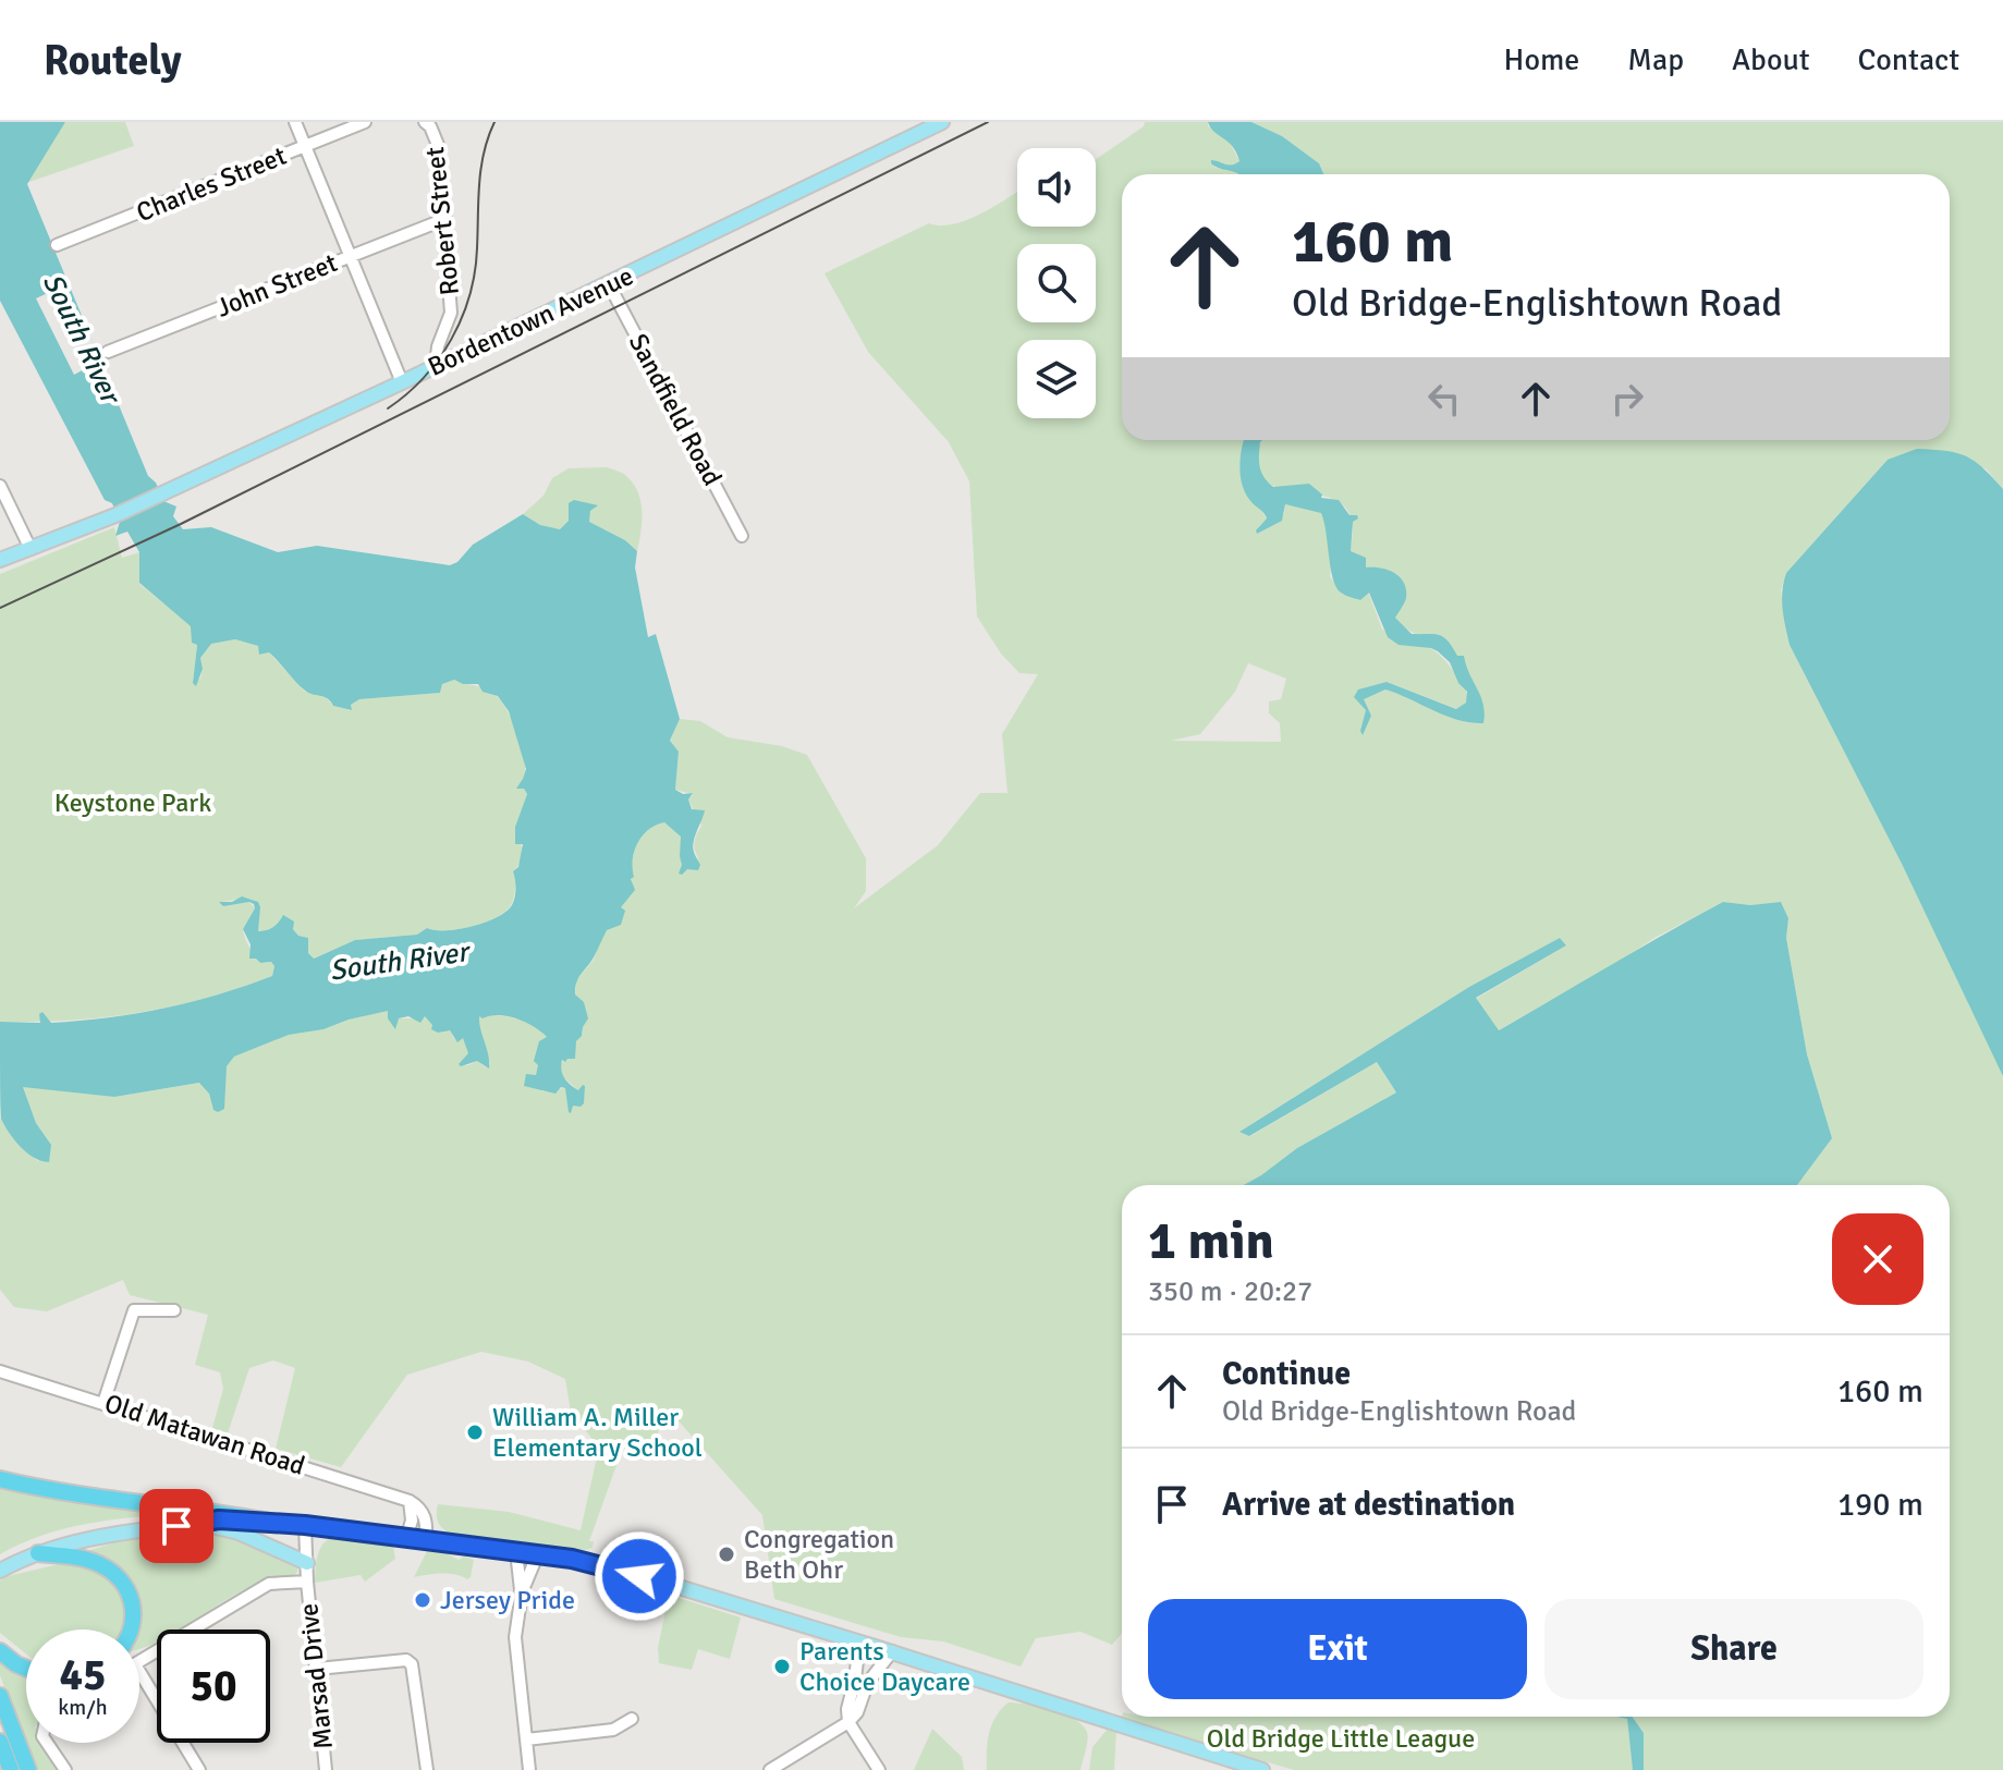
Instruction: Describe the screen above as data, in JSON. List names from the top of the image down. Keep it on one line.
{"streets":{"main road":["Bordentown Avenue"],"street":["Charles Street","Robert Street","John Street","Sandfield Road","Old Matawan Road","Marsad Drive"]},"crossings":[["Robert Street","John Street"],["Robert Street","Bordentown Avenue"],["Bordentown Avenue","Sandfield Road"]],"water":["South River"],"parks":["Keystone Park","Old Bridge Little League"],"places":["William A. Miller Elementary School","Congregation Beth Ohr","Jersey Pride","Parents Choice Daycare"],"page":{"header":"Routely","nav":["Home","Map","About","Contact"],"turn":["160 m","Old Bridge-Englishtown Road"],"heading":["1 min","350 m · 20:27"],"list":[{"name":"Continue","note":"Old Bridge-Englishtown Road","value":"160 m"},{"name":"Arrive at destination","value":"190 m"}],"buttons":["Exit","Share"],"speed":"45 km/h","limit":"50"}}
